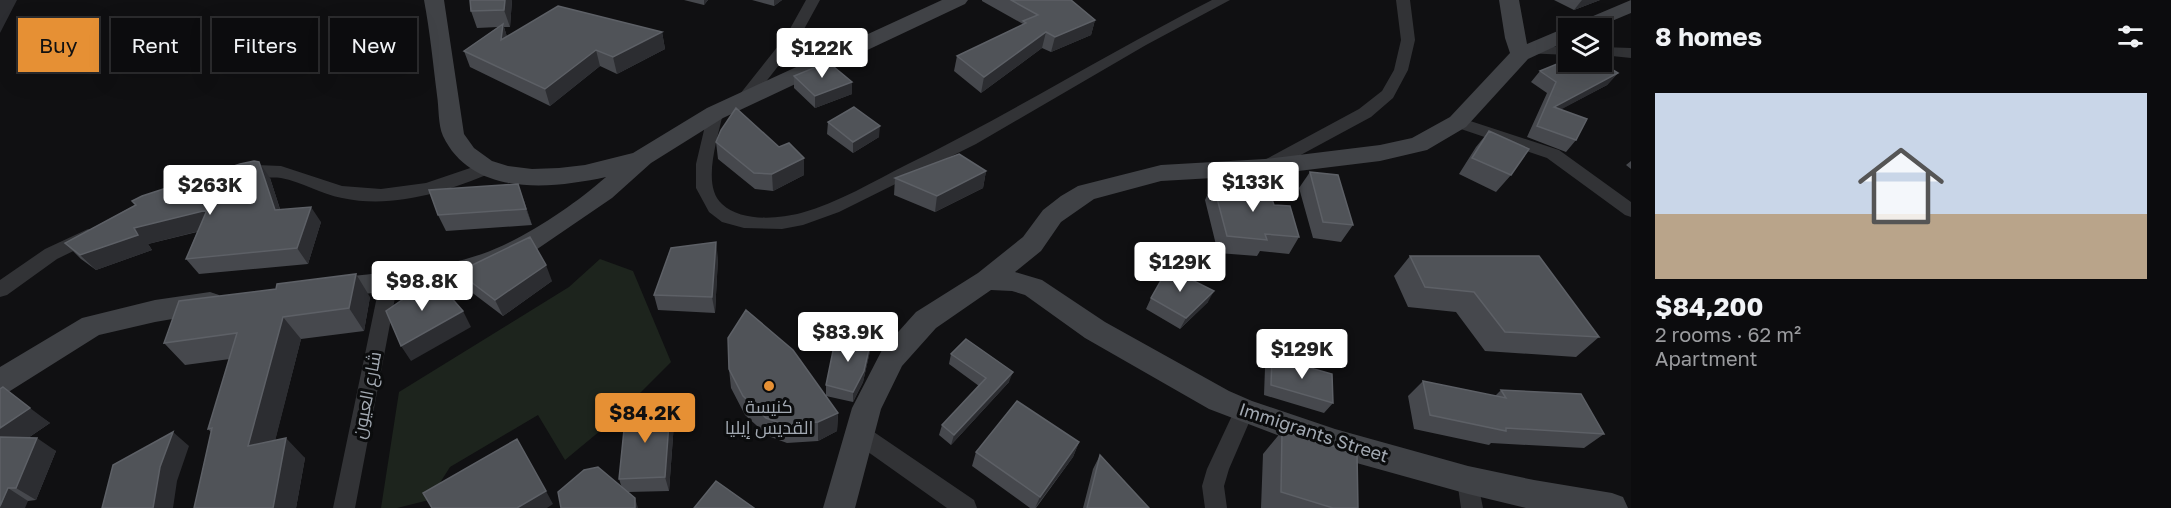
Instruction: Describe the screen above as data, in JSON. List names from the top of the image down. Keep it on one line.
{"streets":{"street":["شارع العيون","Immigrants Street"]},"places":["كنيسة القديس إيليا"],"page":{"heading":"8 homes","chip":["Buy","Rent","Filters","New"],"price":["$122K","$133K","$263K","$129K","$98.8K","$83.9K","$129K","$84.2K"],"list":[{"name":"$84,200","note":"2 rooms · 62 m² · Apartment"}]}}
